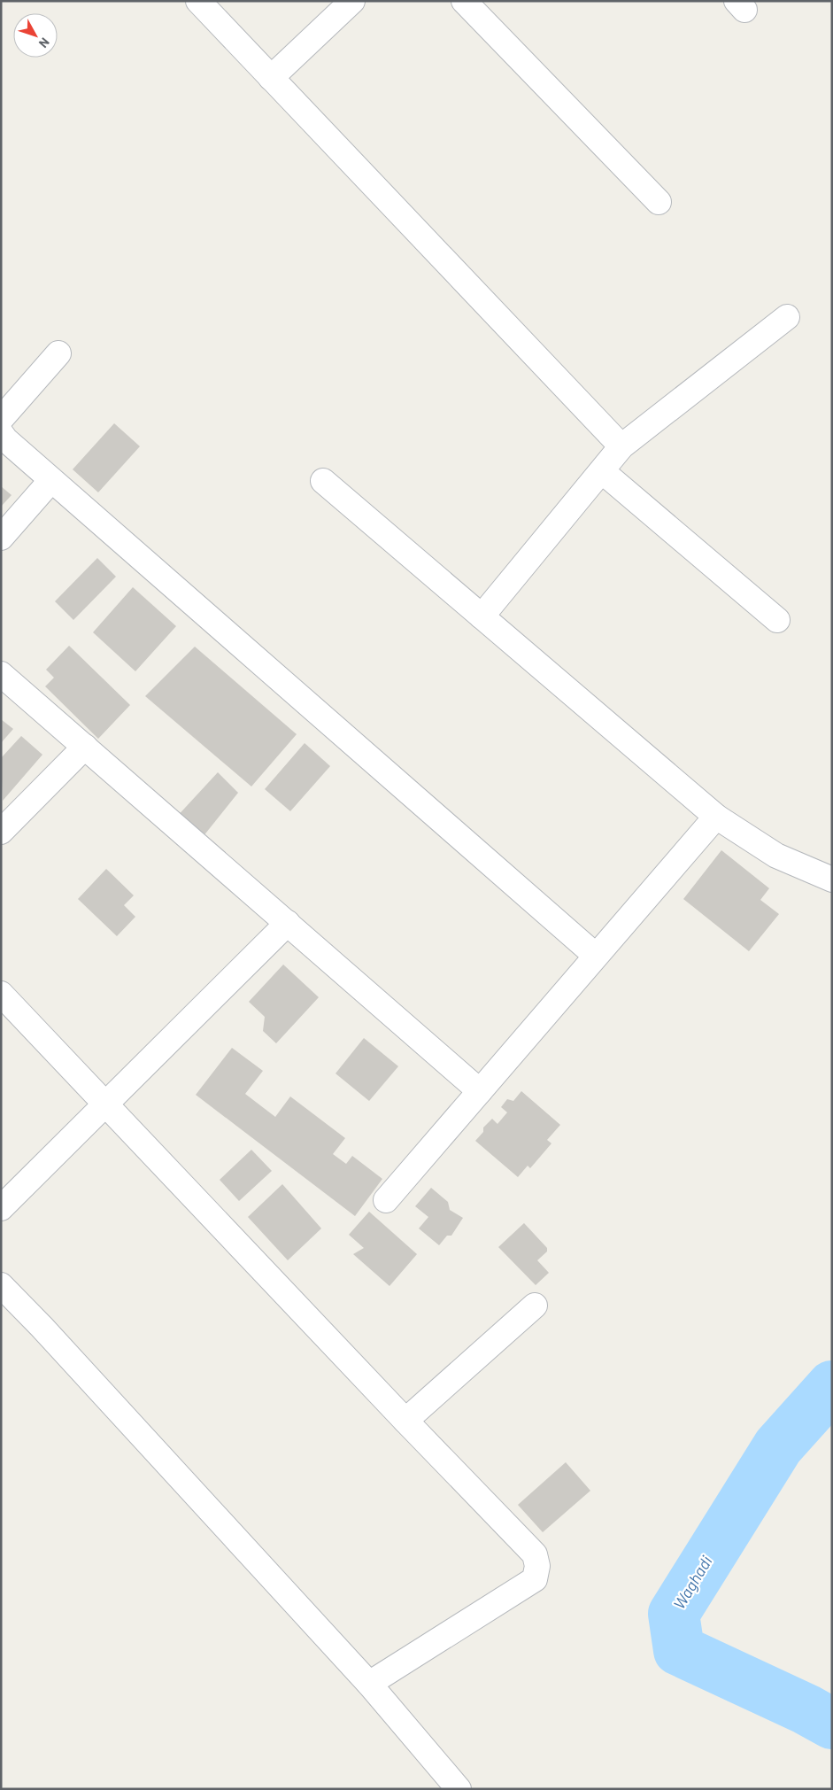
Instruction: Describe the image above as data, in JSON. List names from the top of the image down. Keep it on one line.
{"water":["Waghadi"],"north":"bottom right"}
